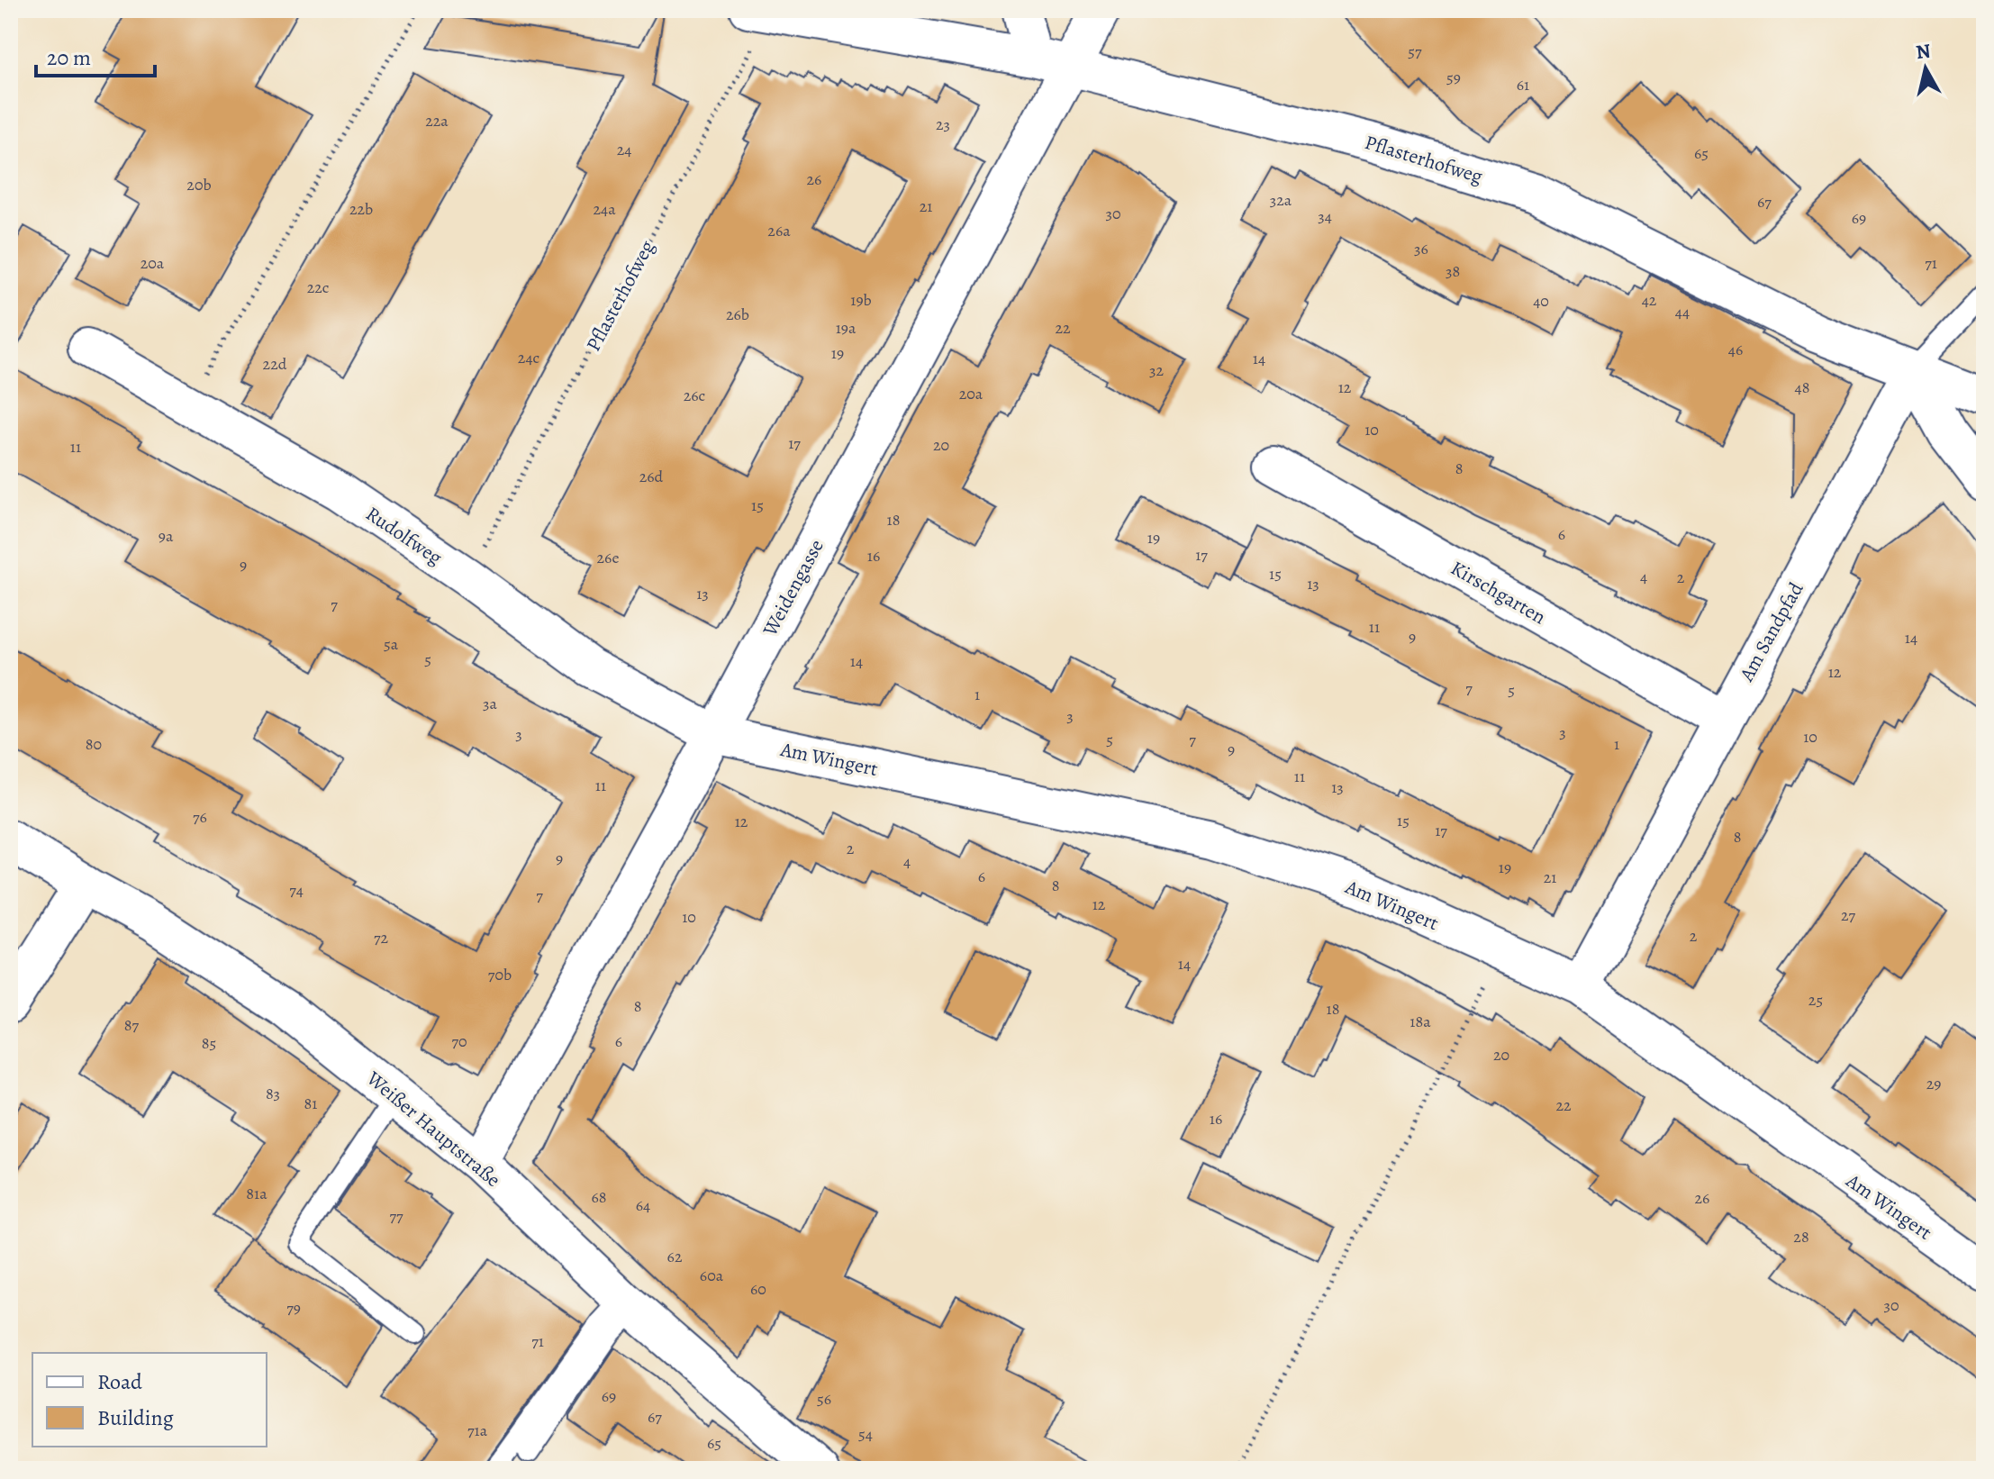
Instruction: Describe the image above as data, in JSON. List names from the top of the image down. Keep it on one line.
{"streets":{"street":["Pflasterhofweg","Rudolfweg","Weidengasse","Kirschgarten","Am Sandpfad","Am Wingert","Weißer Hauptstraße"]},"crossings":[["Pflasterhofweg","Rudolfweg"],["Pflasterhofweg","Weidengasse"],["Pflasterhofweg","Am Sandpfad"],["Rudolfweg","Weidengasse"],["Rudolfweg","Am Wingert"],["Weidengasse","Am Wingert"],["Weidengasse","Weißer Hauptstraße"],["Kirschgarten","Am Sandpfad"],["Am Sandpfad","Am Wingert"]],"house_numbers":["57","59","61","22a","23","24","65","26","20b","32a","67","21","22b","24a","30","34","69","26a","36","20a","71","38","22c","19b","42","40","44","26b","19a","22","46","19","24c","14","22d","32","12","48","20a","26c","10","17","20","11","8","26d","15","18","6","9a","19","17","16","26e","9","15","4","2","13","13","7","11","9","14","5a","5","14","12","7","5","1","3a","3","3","3","10","5","7","80","1","9","11","11","13","76","15","12","17","8","2","9","4","19","6","21","8","74","7","12","27","10","2","72","14","70b","25","8","18","18a","87","70","6","85","20","29","83","81","22","16","81a","68","26","64","77","28","62","60a","60","30","79","71","69","56","67","71a","54","65"],"legend":["Road","Building"],"scale_bar":"20 m","north":"top"}
